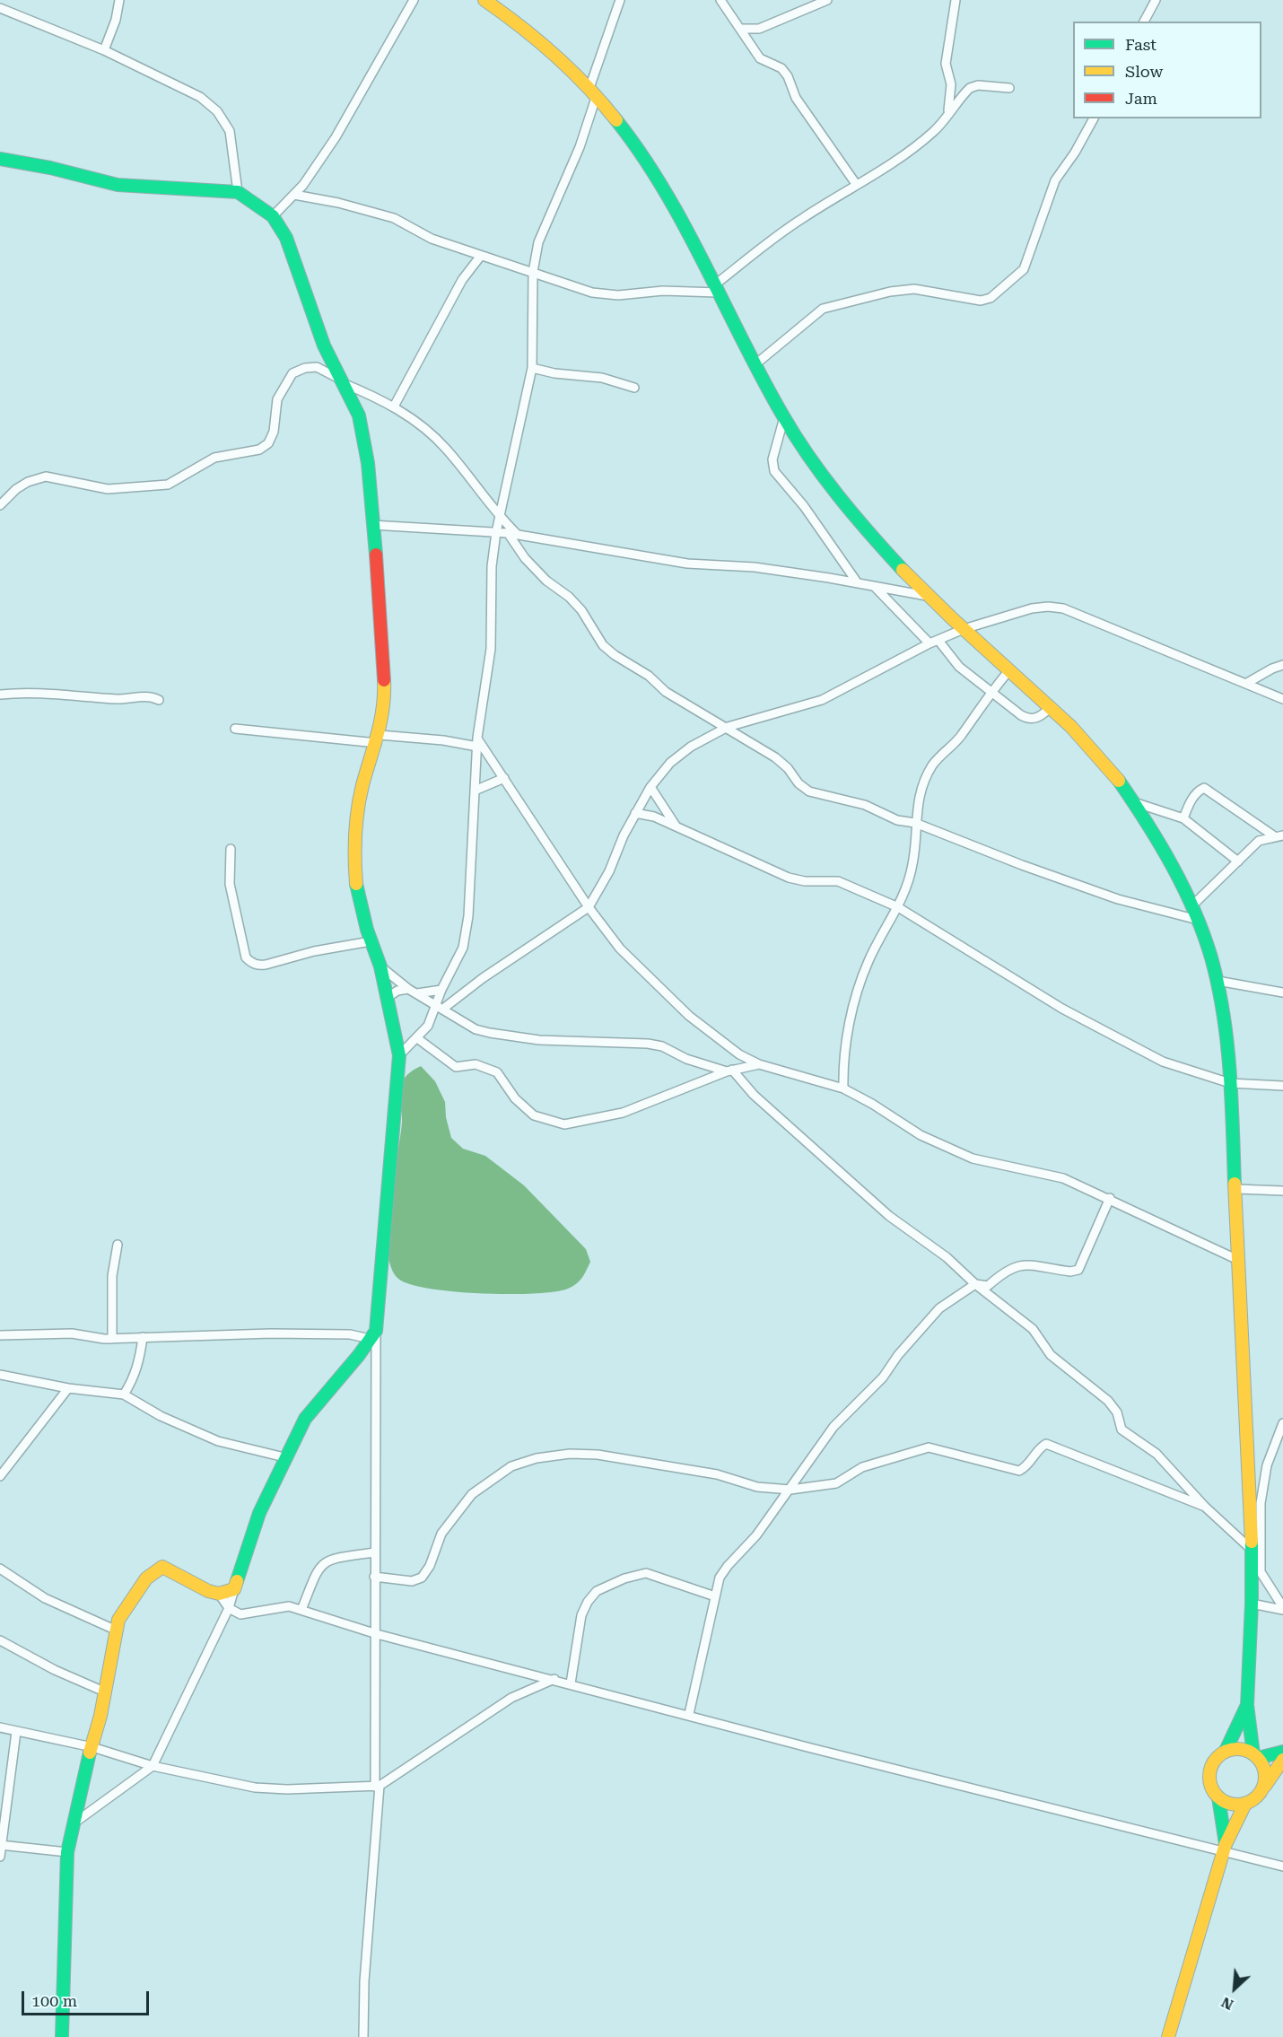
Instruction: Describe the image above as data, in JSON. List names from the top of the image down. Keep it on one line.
{"legend":["Fast","Slow","Jam"],"scale_bar":"100 m","north":"bottom left"}
